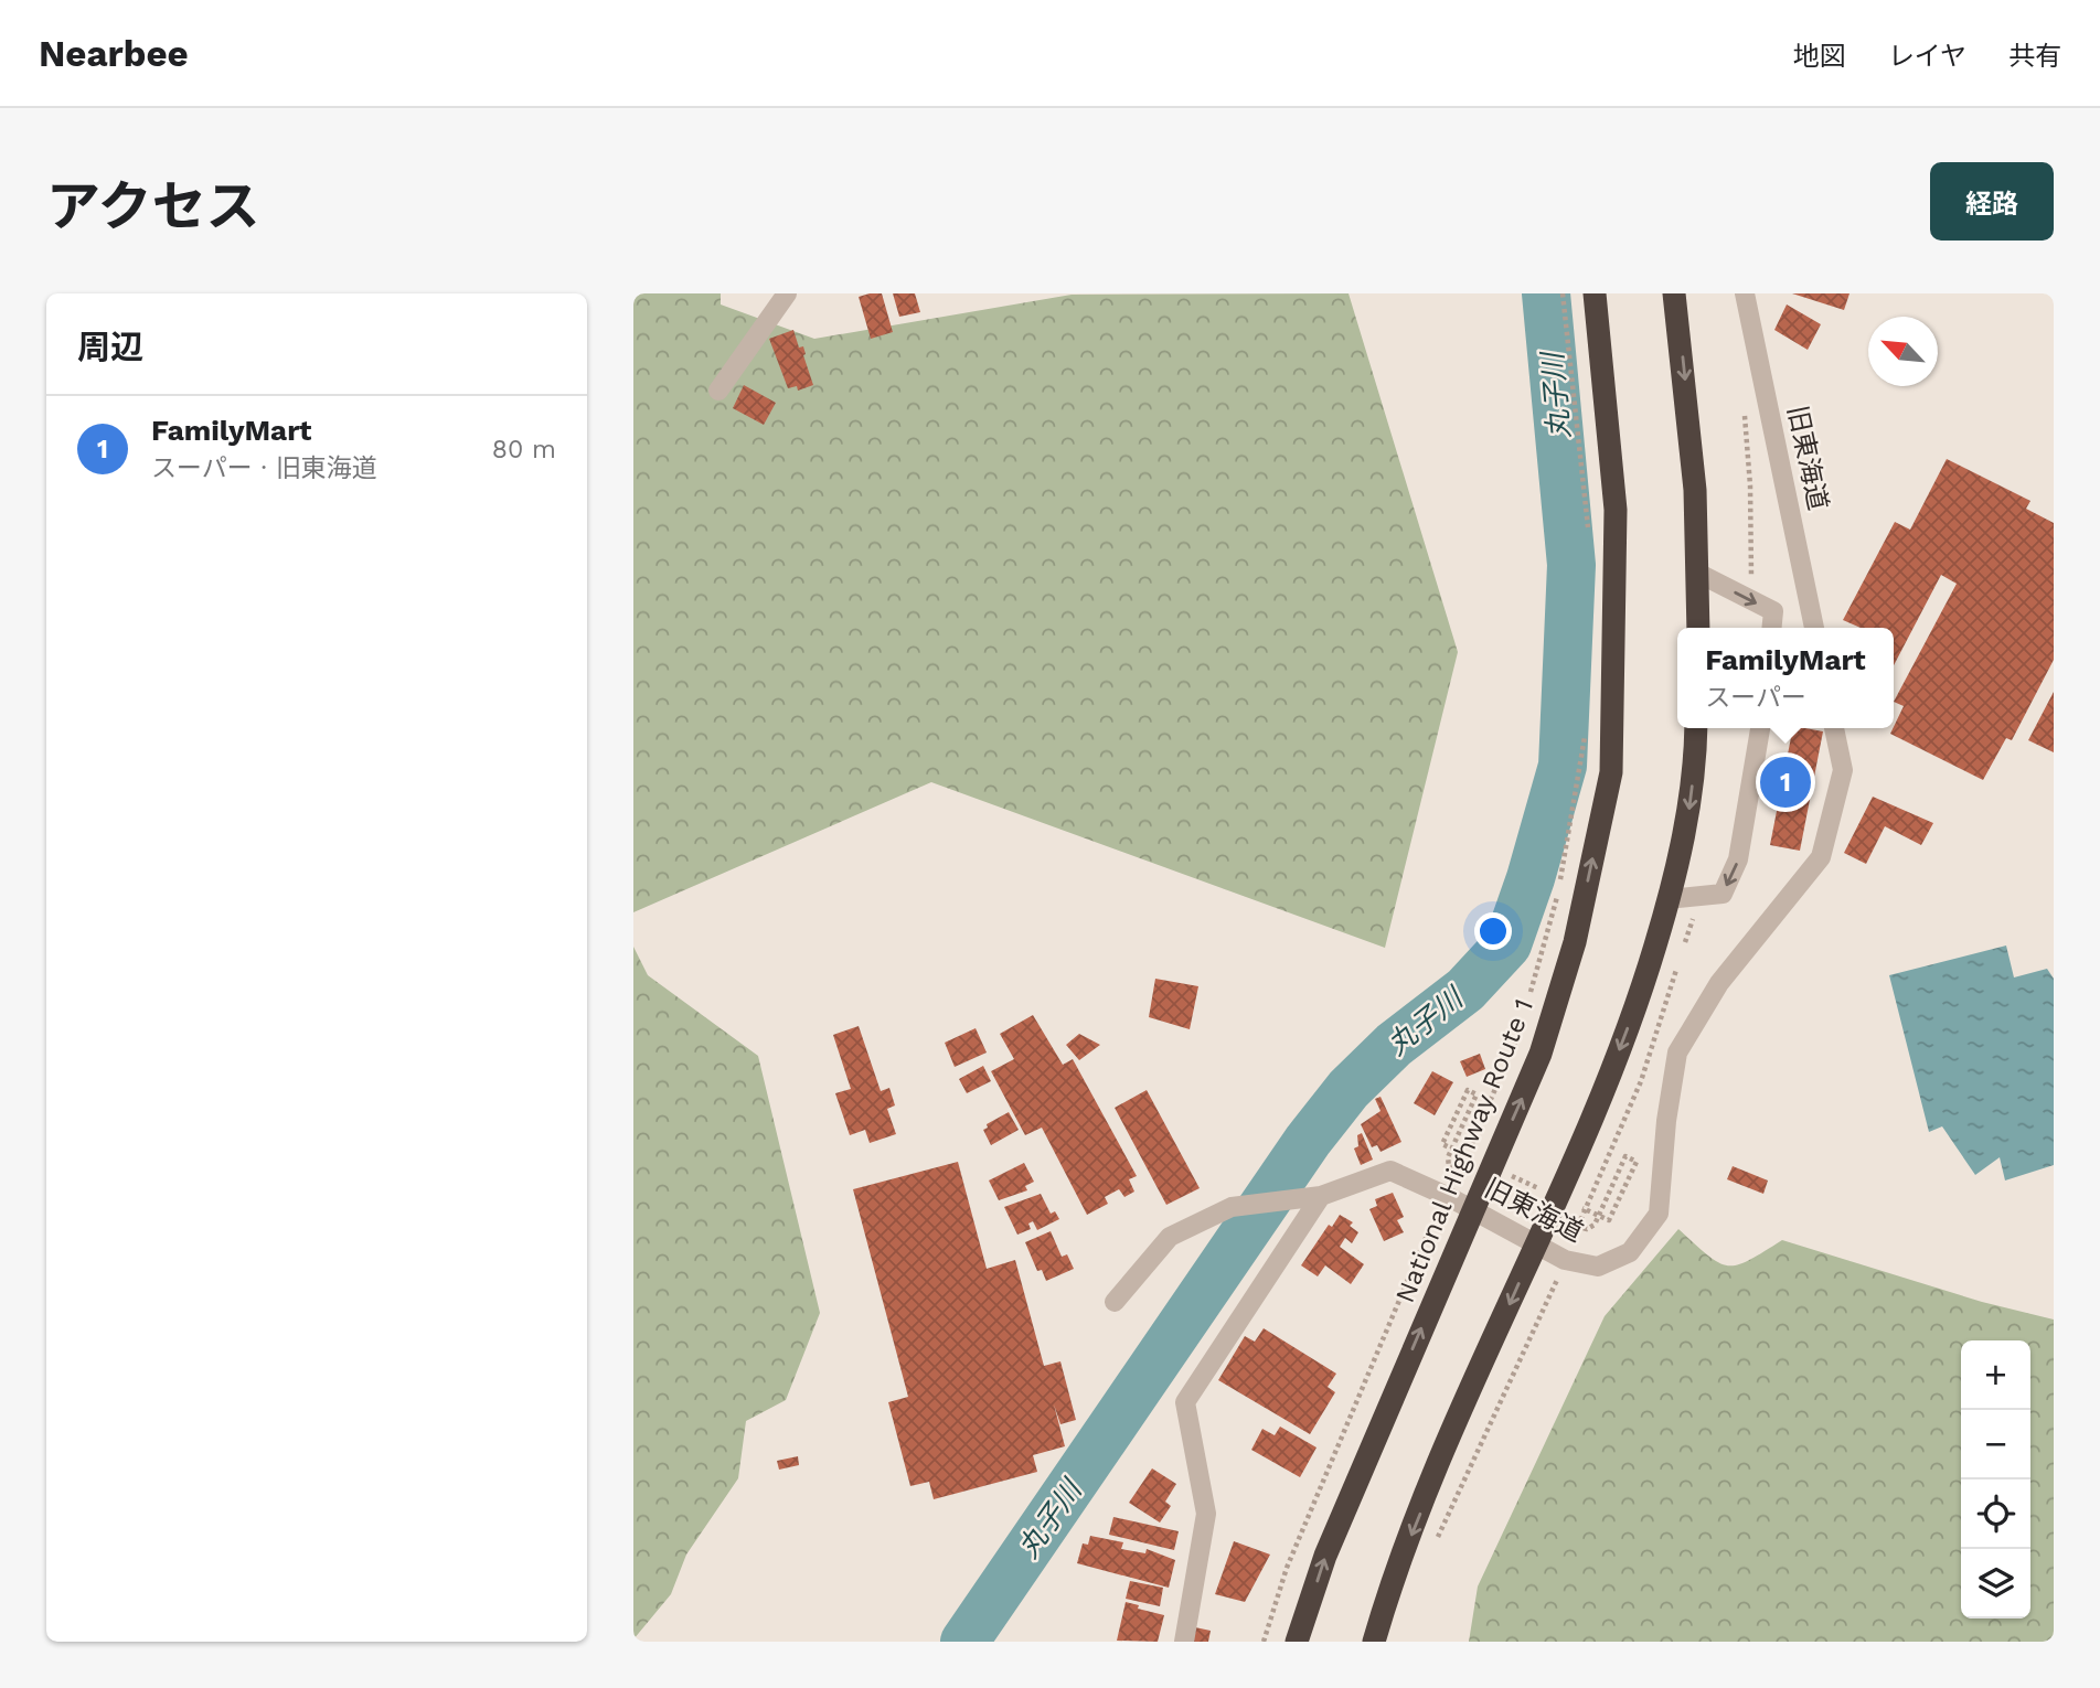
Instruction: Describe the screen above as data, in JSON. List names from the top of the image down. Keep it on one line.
{"streets":{"highway":["National Highway Route 1"],"street":["旧東海道"]},"crossings":[["旧東海道","National Highway Route 1"]],"water":["丸子川"],"north":"top left","page":{"header":"Nearbee","nav":["地図","レイヤ","共有"],"title":"アクセス","buttons":"経路","heading":"周辺","list":[{"mark":"1","name":"FamilyMart","note":"スーパー · 旧東海道","value":"80 m"}],"popup":["FamilyMart","スーパー"],"pins":"1","map_buttons":["+","−"]}}
